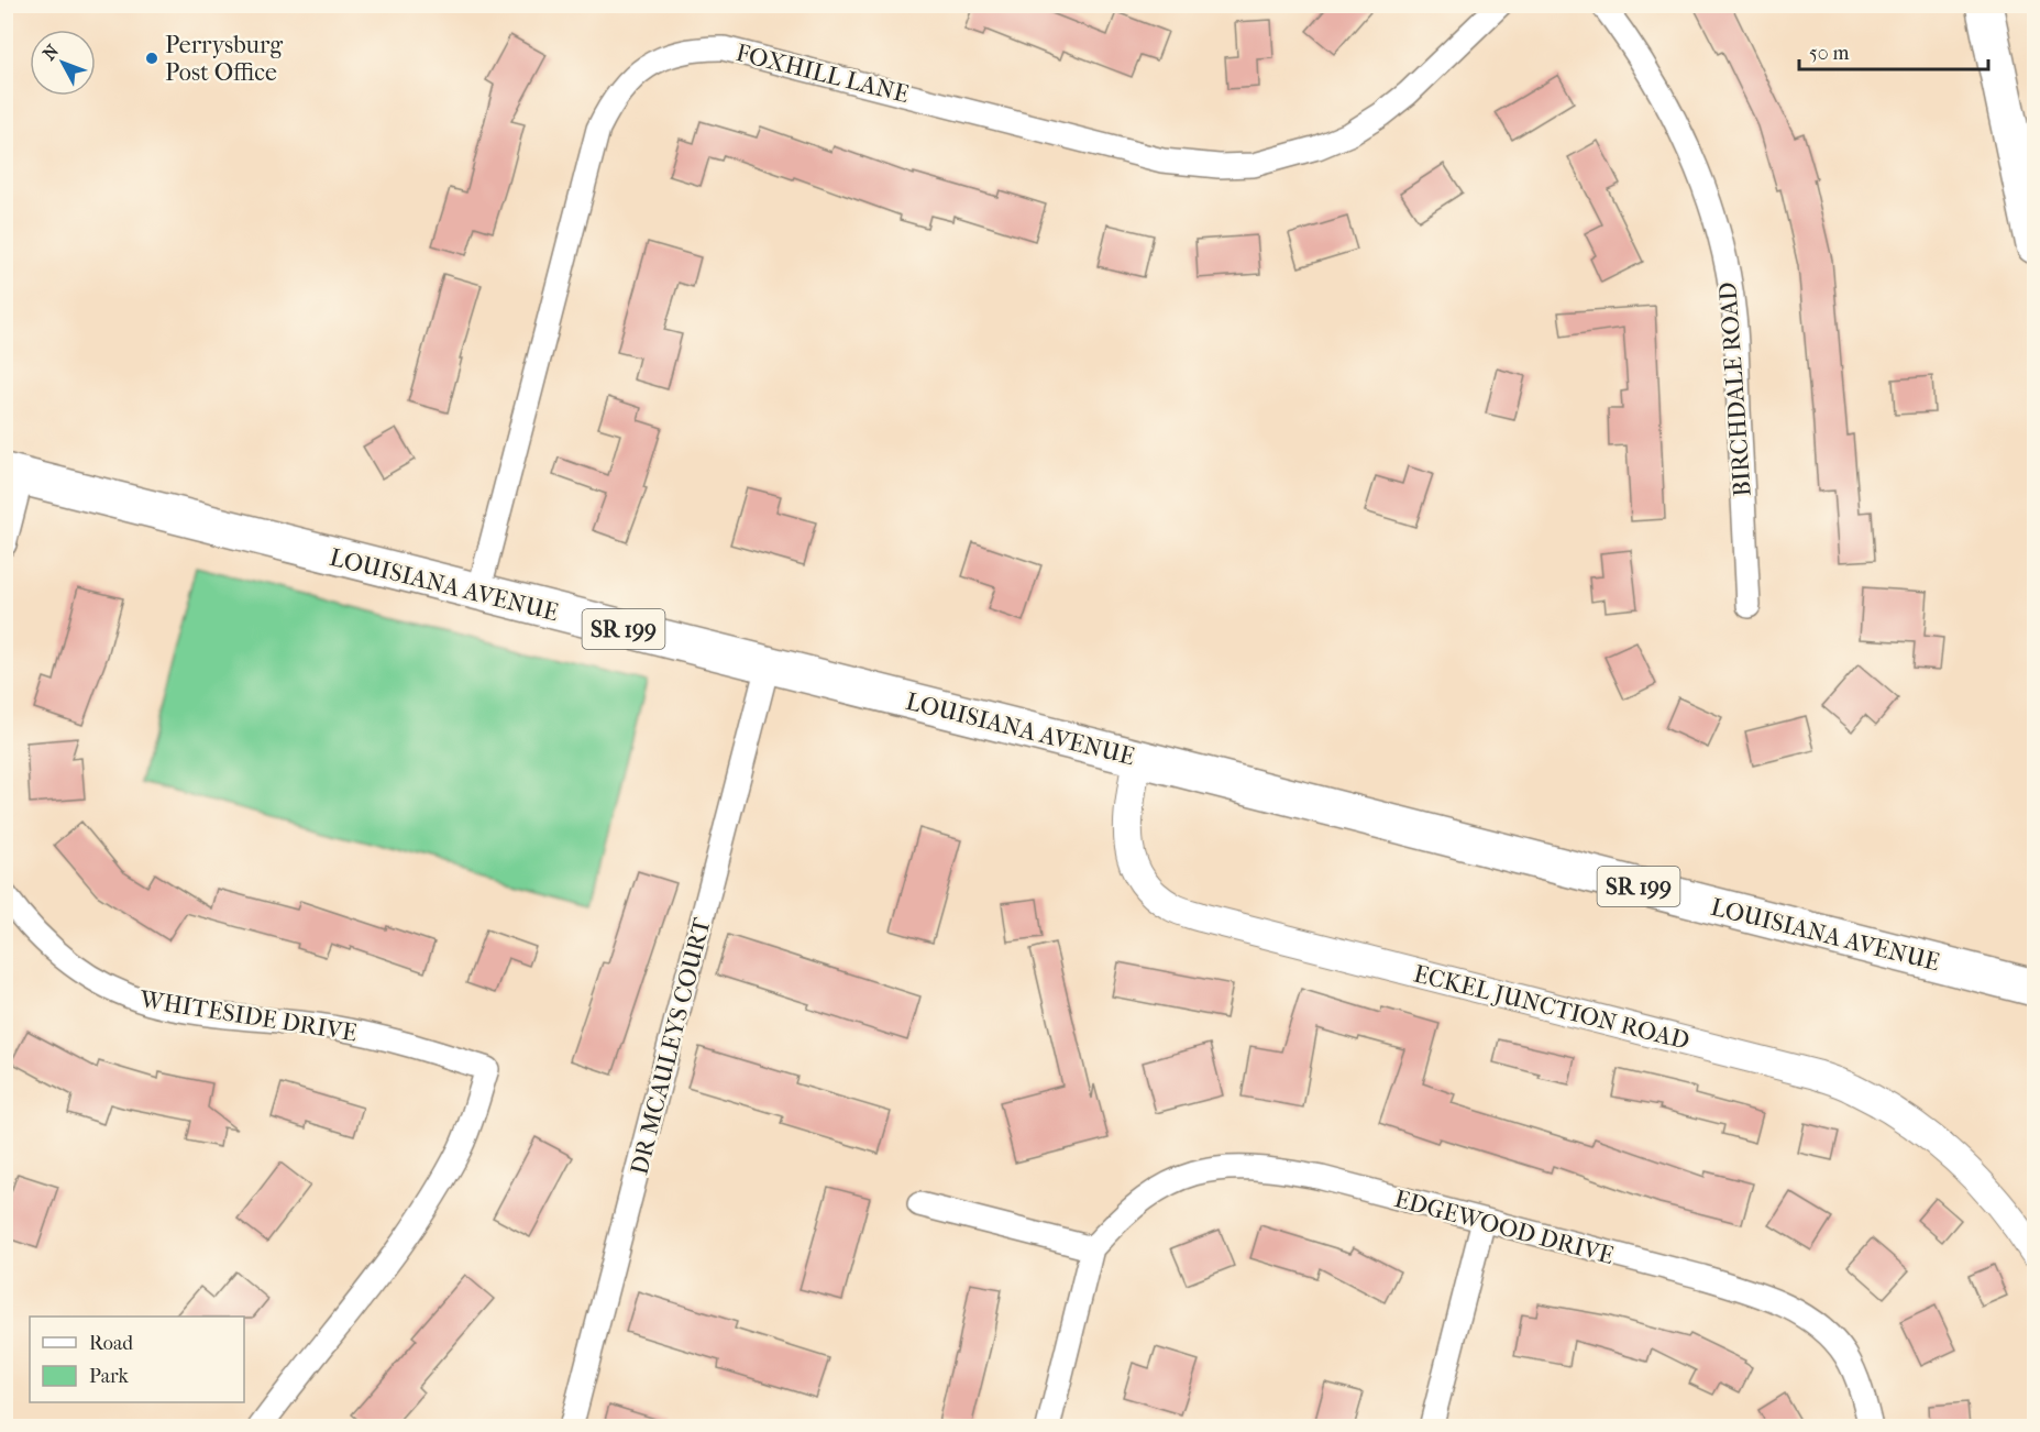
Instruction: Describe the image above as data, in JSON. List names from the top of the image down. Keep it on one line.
{"streets":{"main road":["LOUISIANA AVENUE","SR 199"],"street":["FOXHILL LANE","BIRCHDALE ROAD","ECKEL JUNCTION ROAD","WHITESIDE DRIVE","DR MCAULEYS COURT","EDGEWOOD DRIVE"]},"crossings":[["FOXHILL LANE","LOUISIANA AVENUE"],["LOUISIANA AVENUE","ECKEL JUNCTION ROAD"],["LOUISIANA AVENUE","DR MCAULEYS COURT"]],"places":["Perrysburg Post Office"],"legend":["Road","Park"],"scale_bar":"50 m","north":"top left"}
